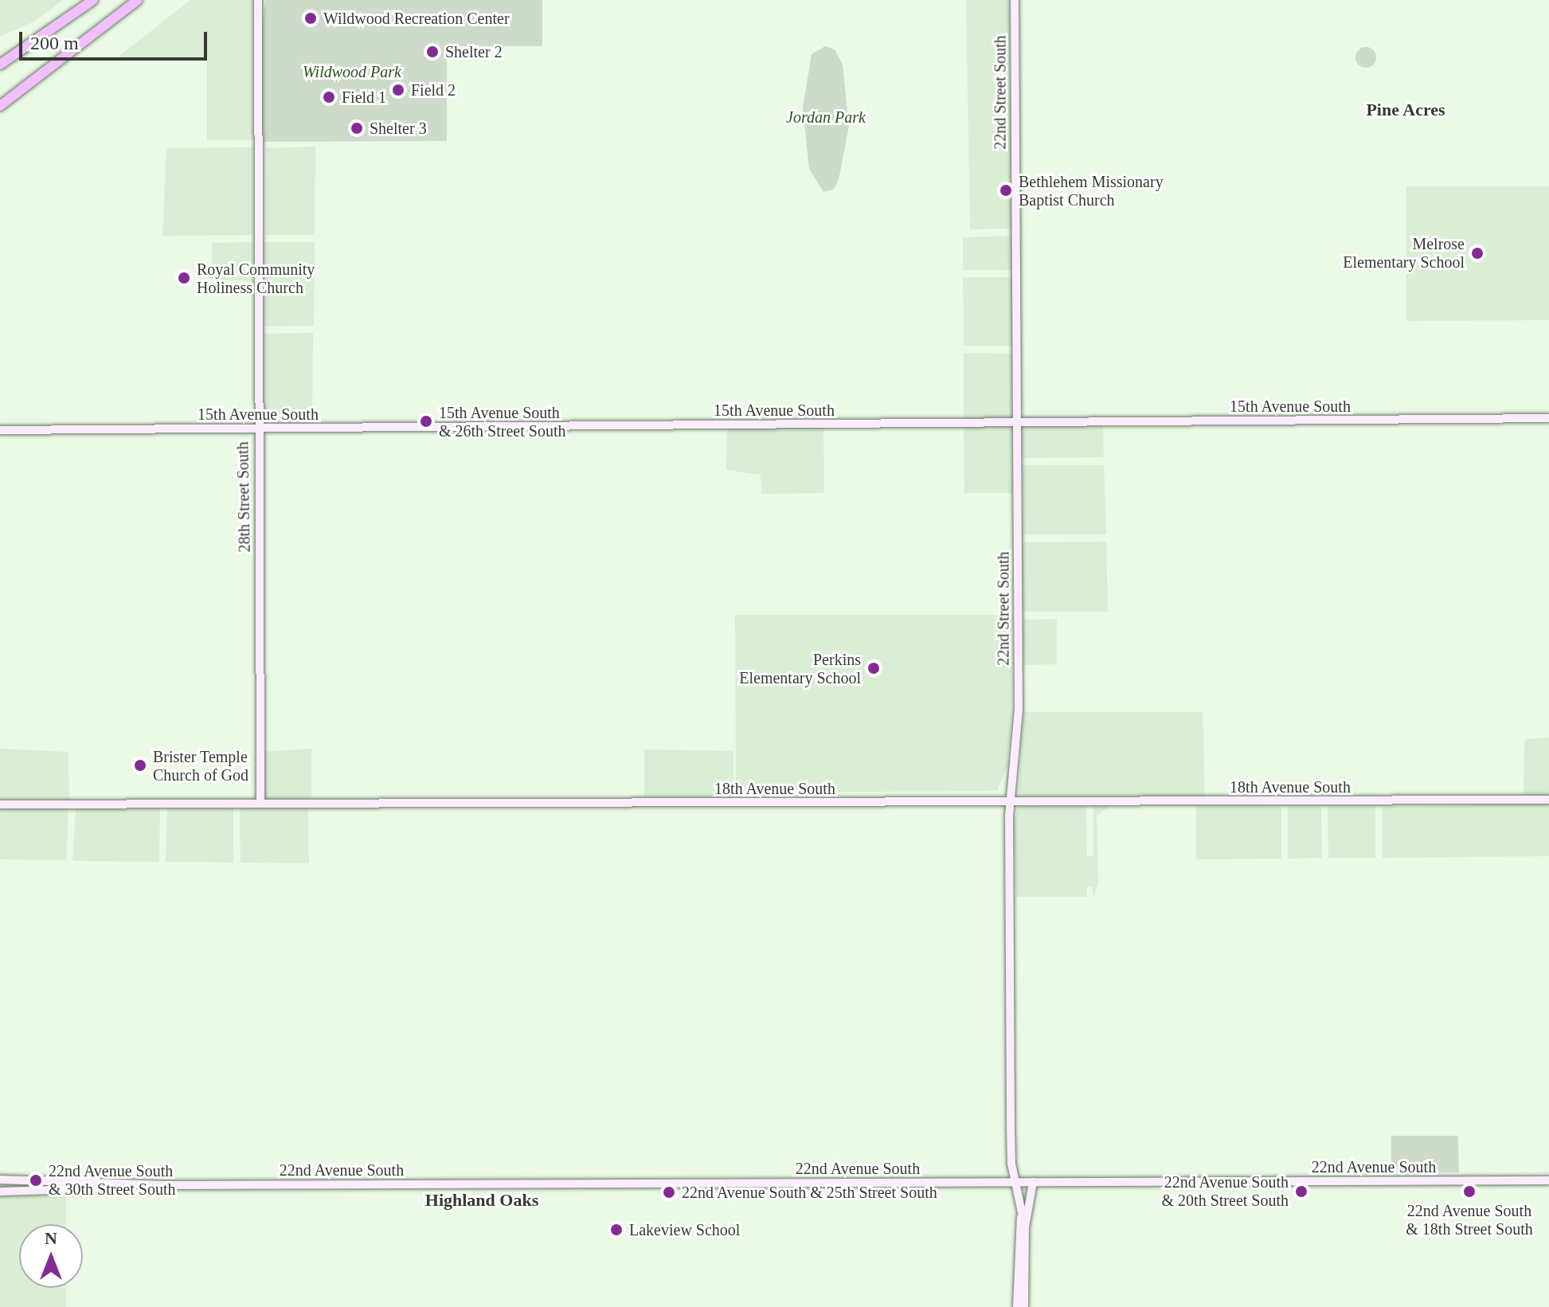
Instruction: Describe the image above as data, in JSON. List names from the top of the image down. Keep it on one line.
{"streets":{"street":["22nd Street South","15th Avenue South","28th Street South","18th Avenue South","22nd Avenue South"]},"crossings":[["22nd Street South","15th Avenue South"],["22nd Street South","18th Avenue South"],["22nd Street South","22nd Avenue South"],["15th Avenue South","28th Street South"],["28th Street South","18th Avenue South"]],"districts":["Pine Acres","Highland Oaks"],"parks":["Wildwood Park","Jordan Park"],"places":["Wildwood Recreation Center","Shelter 2","Field 2","Field 1","Shelter 3","Bethlehem Missionary Baptist Church","Melrose Elementary School","Royal Community Holiness Church","15th Avenue South & 26th Street South","Perkins Elementary School","Brister Temple Church of God","22nd Avenue South & 30th Street South","22nd Avenue South & 20th Street South","22nd Avenue South & 18th Street South","22nd Avenue South & 25th Street South","Lakeview School"],"scale_bar":"200 m","north":"top"}
